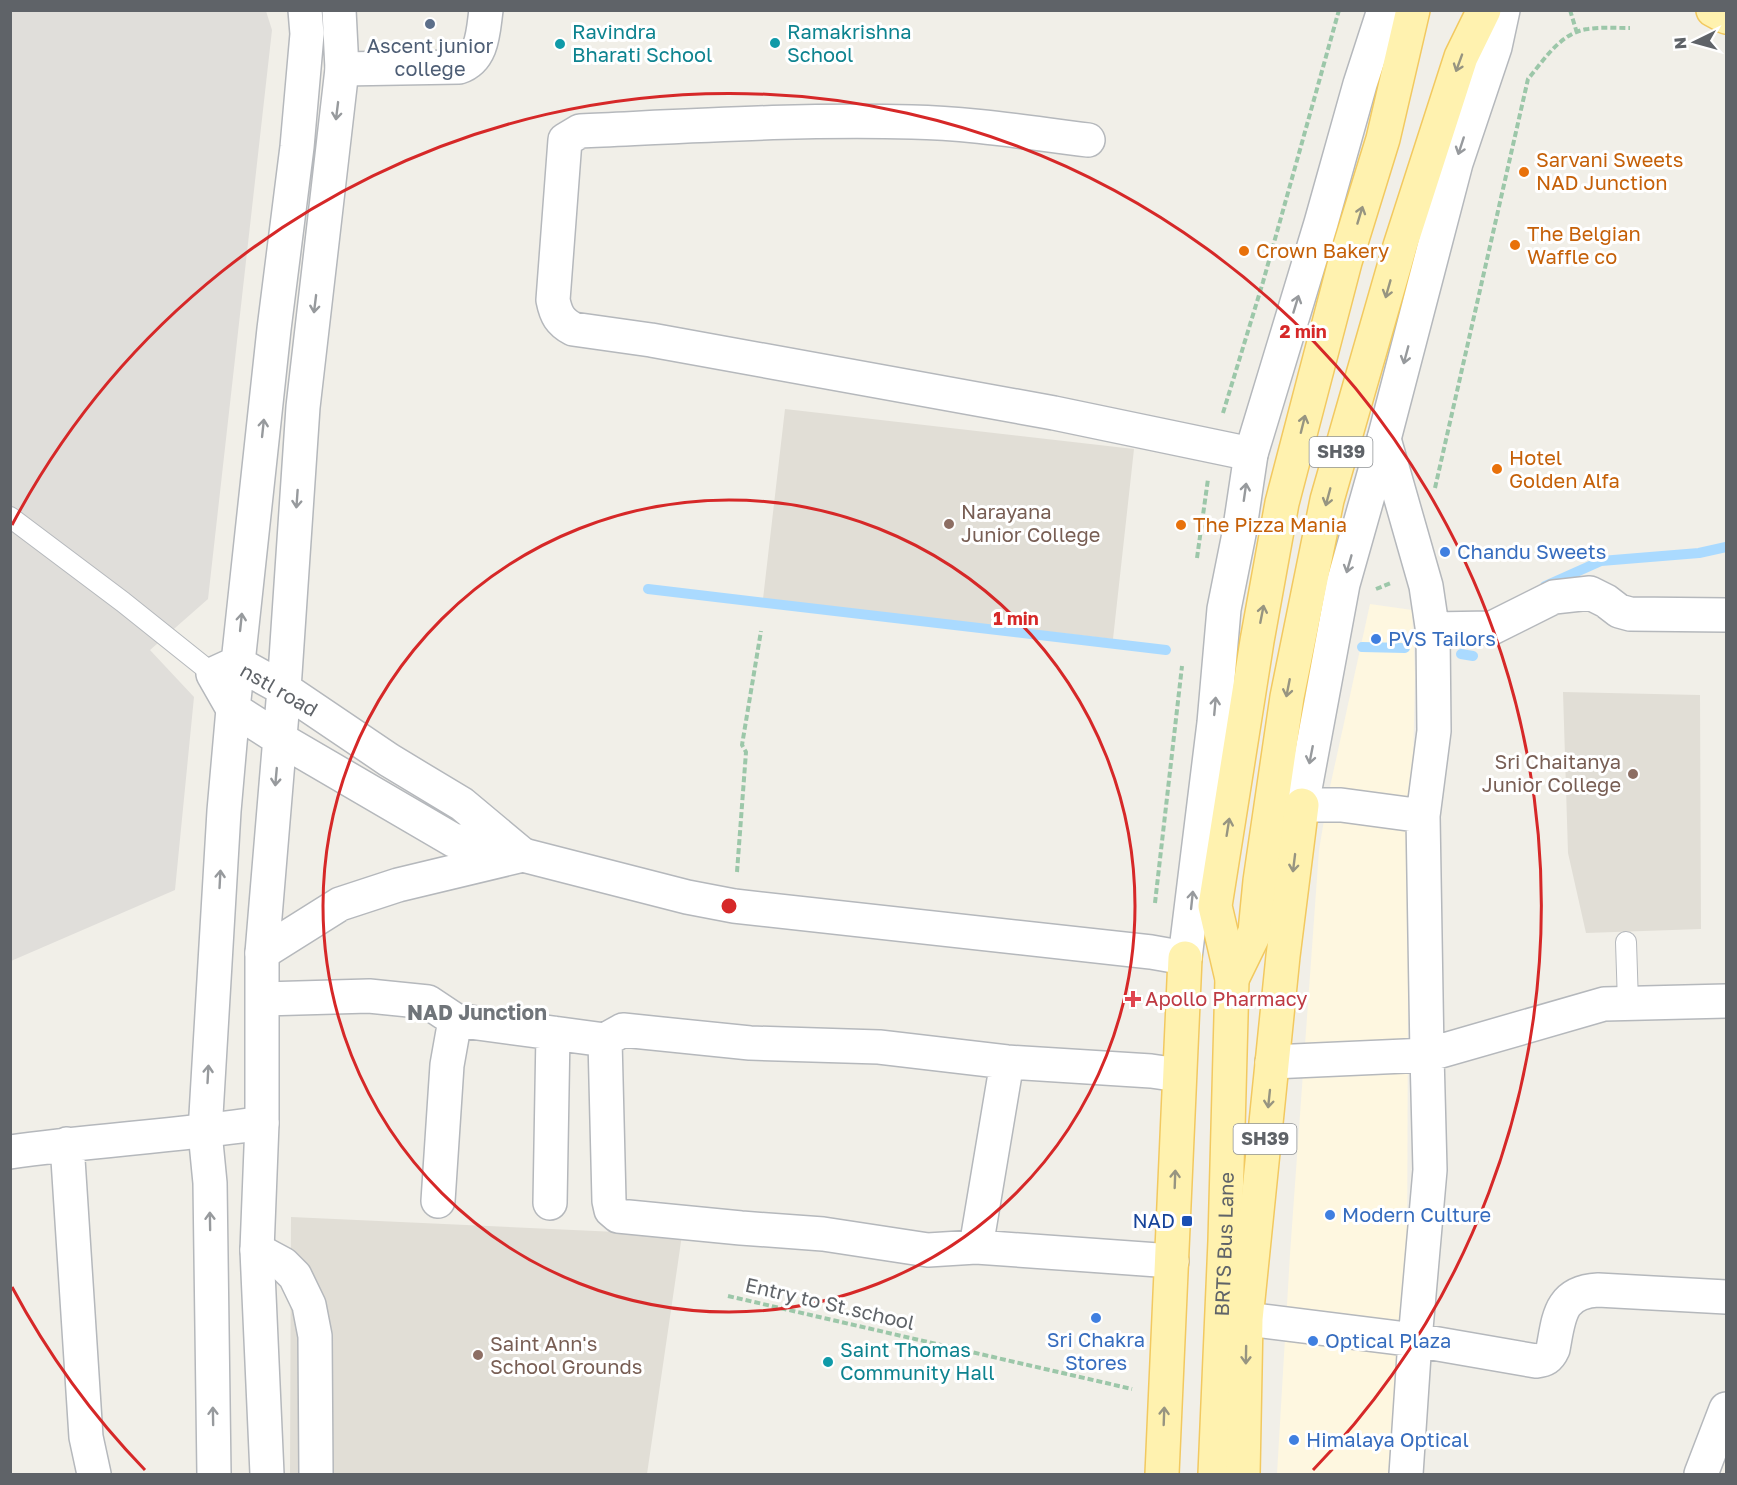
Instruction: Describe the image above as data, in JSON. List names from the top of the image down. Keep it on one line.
{"streets":{"main road":["SH39","BRTS Bus Lane"],"street":["nstl road"],"path":["Entry to St.school"]},"crossings":[["SH39","BRTS Bus Lane"]],"districts":["NAD Junction"],"places":{"other":["Ascent junior college","Ramakrishna School","Ravindra Bharati School","Sarvani Sweets NAD Junction","The Belgian Waffle co","Crown Bakery","Hotel Golden Alfa","Narayana Junior College","The Pizza Mania","Chandu Sweets","PVS Tailors","Sri Chaitanya Junior College","Modern Culture","Sri Chakra Stores","Optical Plaza","Saint Ann's School Grounds","Saint Thomas Community Hall","Himalaya Optical"],"health":["Apollo Pharmacy"],"transit":["NAD"]},"north":"left","rings":["2 min","1 min"]}
